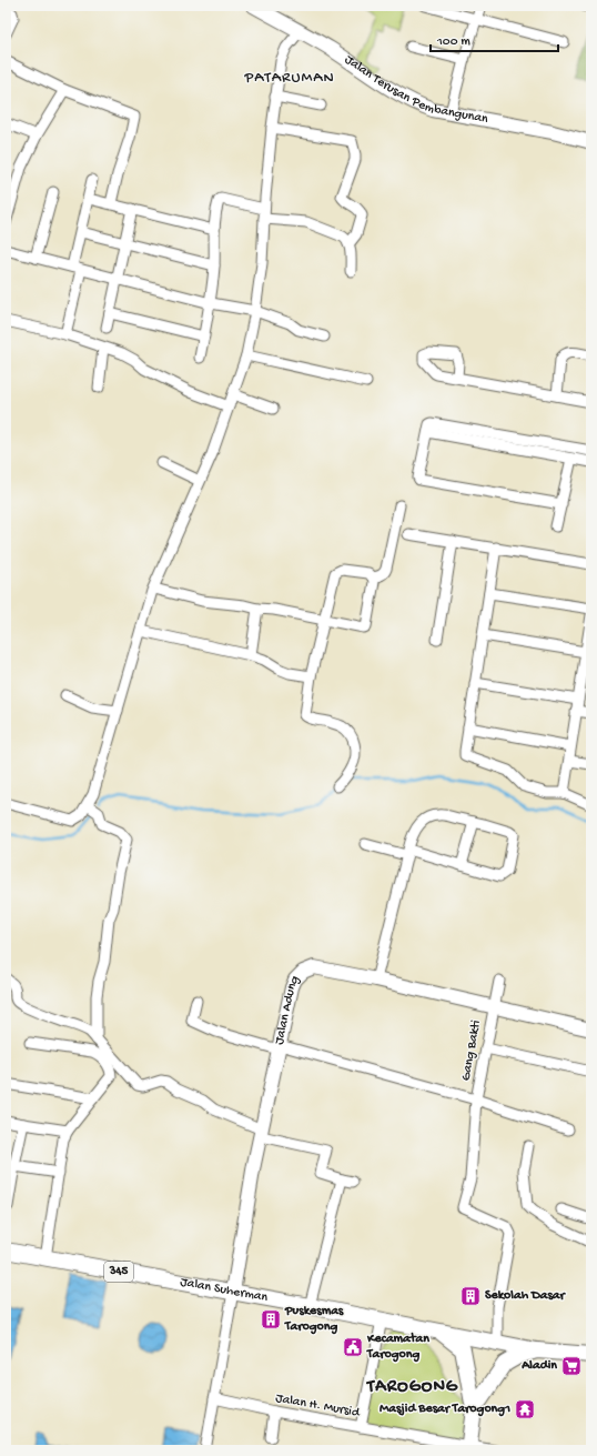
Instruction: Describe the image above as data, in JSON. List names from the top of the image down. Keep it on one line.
{"streets":{"main road":["Jalan Terusan Pembangunan","Jalan Adung","345","Jalan Suherman"],"street":["Gang Bakti","Jalan H. Mursid"]},"crossings":[["Jalan Adung","Gang Bakti"],["Jalan Adung","Jalan Suherman"],["Gang Bakti","345"],["345","Jalan Suherman"]],"districts":["PATARUMAN","TAROGONG"],"places":{"building":["Sekolah Dasar","Puskesmas Tarogong"],"public building":["Kecamatan Tarogong"],"supermarket":["Aladin"],"temple":["Masjid Besar Tarogong1"]},"scale_bar":"100 m"}
